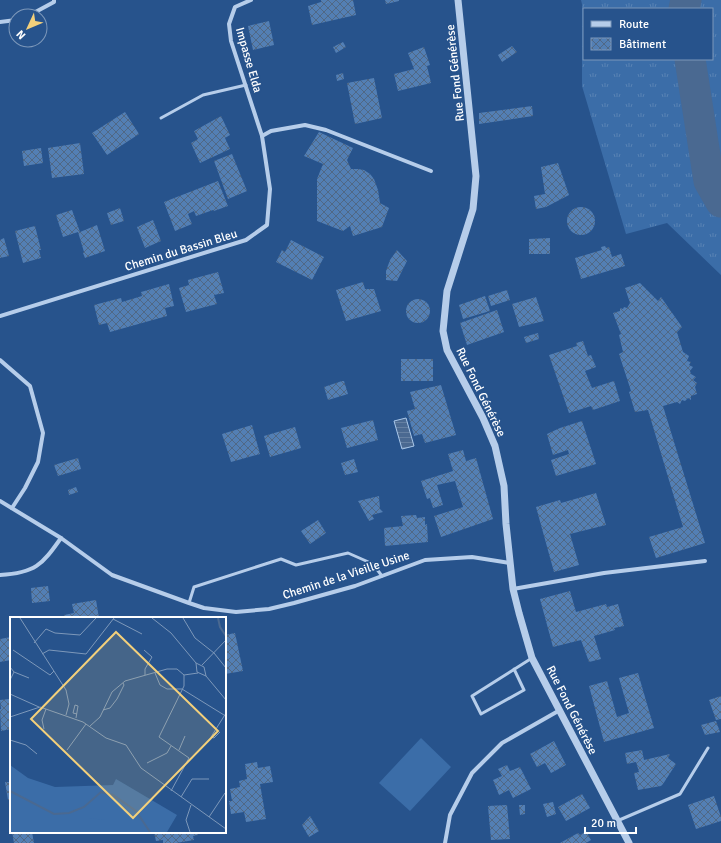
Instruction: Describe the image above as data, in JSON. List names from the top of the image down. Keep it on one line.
{"streets":{"street":["Impasse Elda","Rue Fond Générèse","Chemin du Bassin Bleu","Chemin de la Vieille Usine"]},"crossings":[["Impasse Elda","Chemin du Bassin Bleu"],["Rue Fond Générèse","Chemin de la Vieille Usine"]],"legend":["Route","Bâtiment"],"scale_bar":"20 m","north":"bottom left"}
